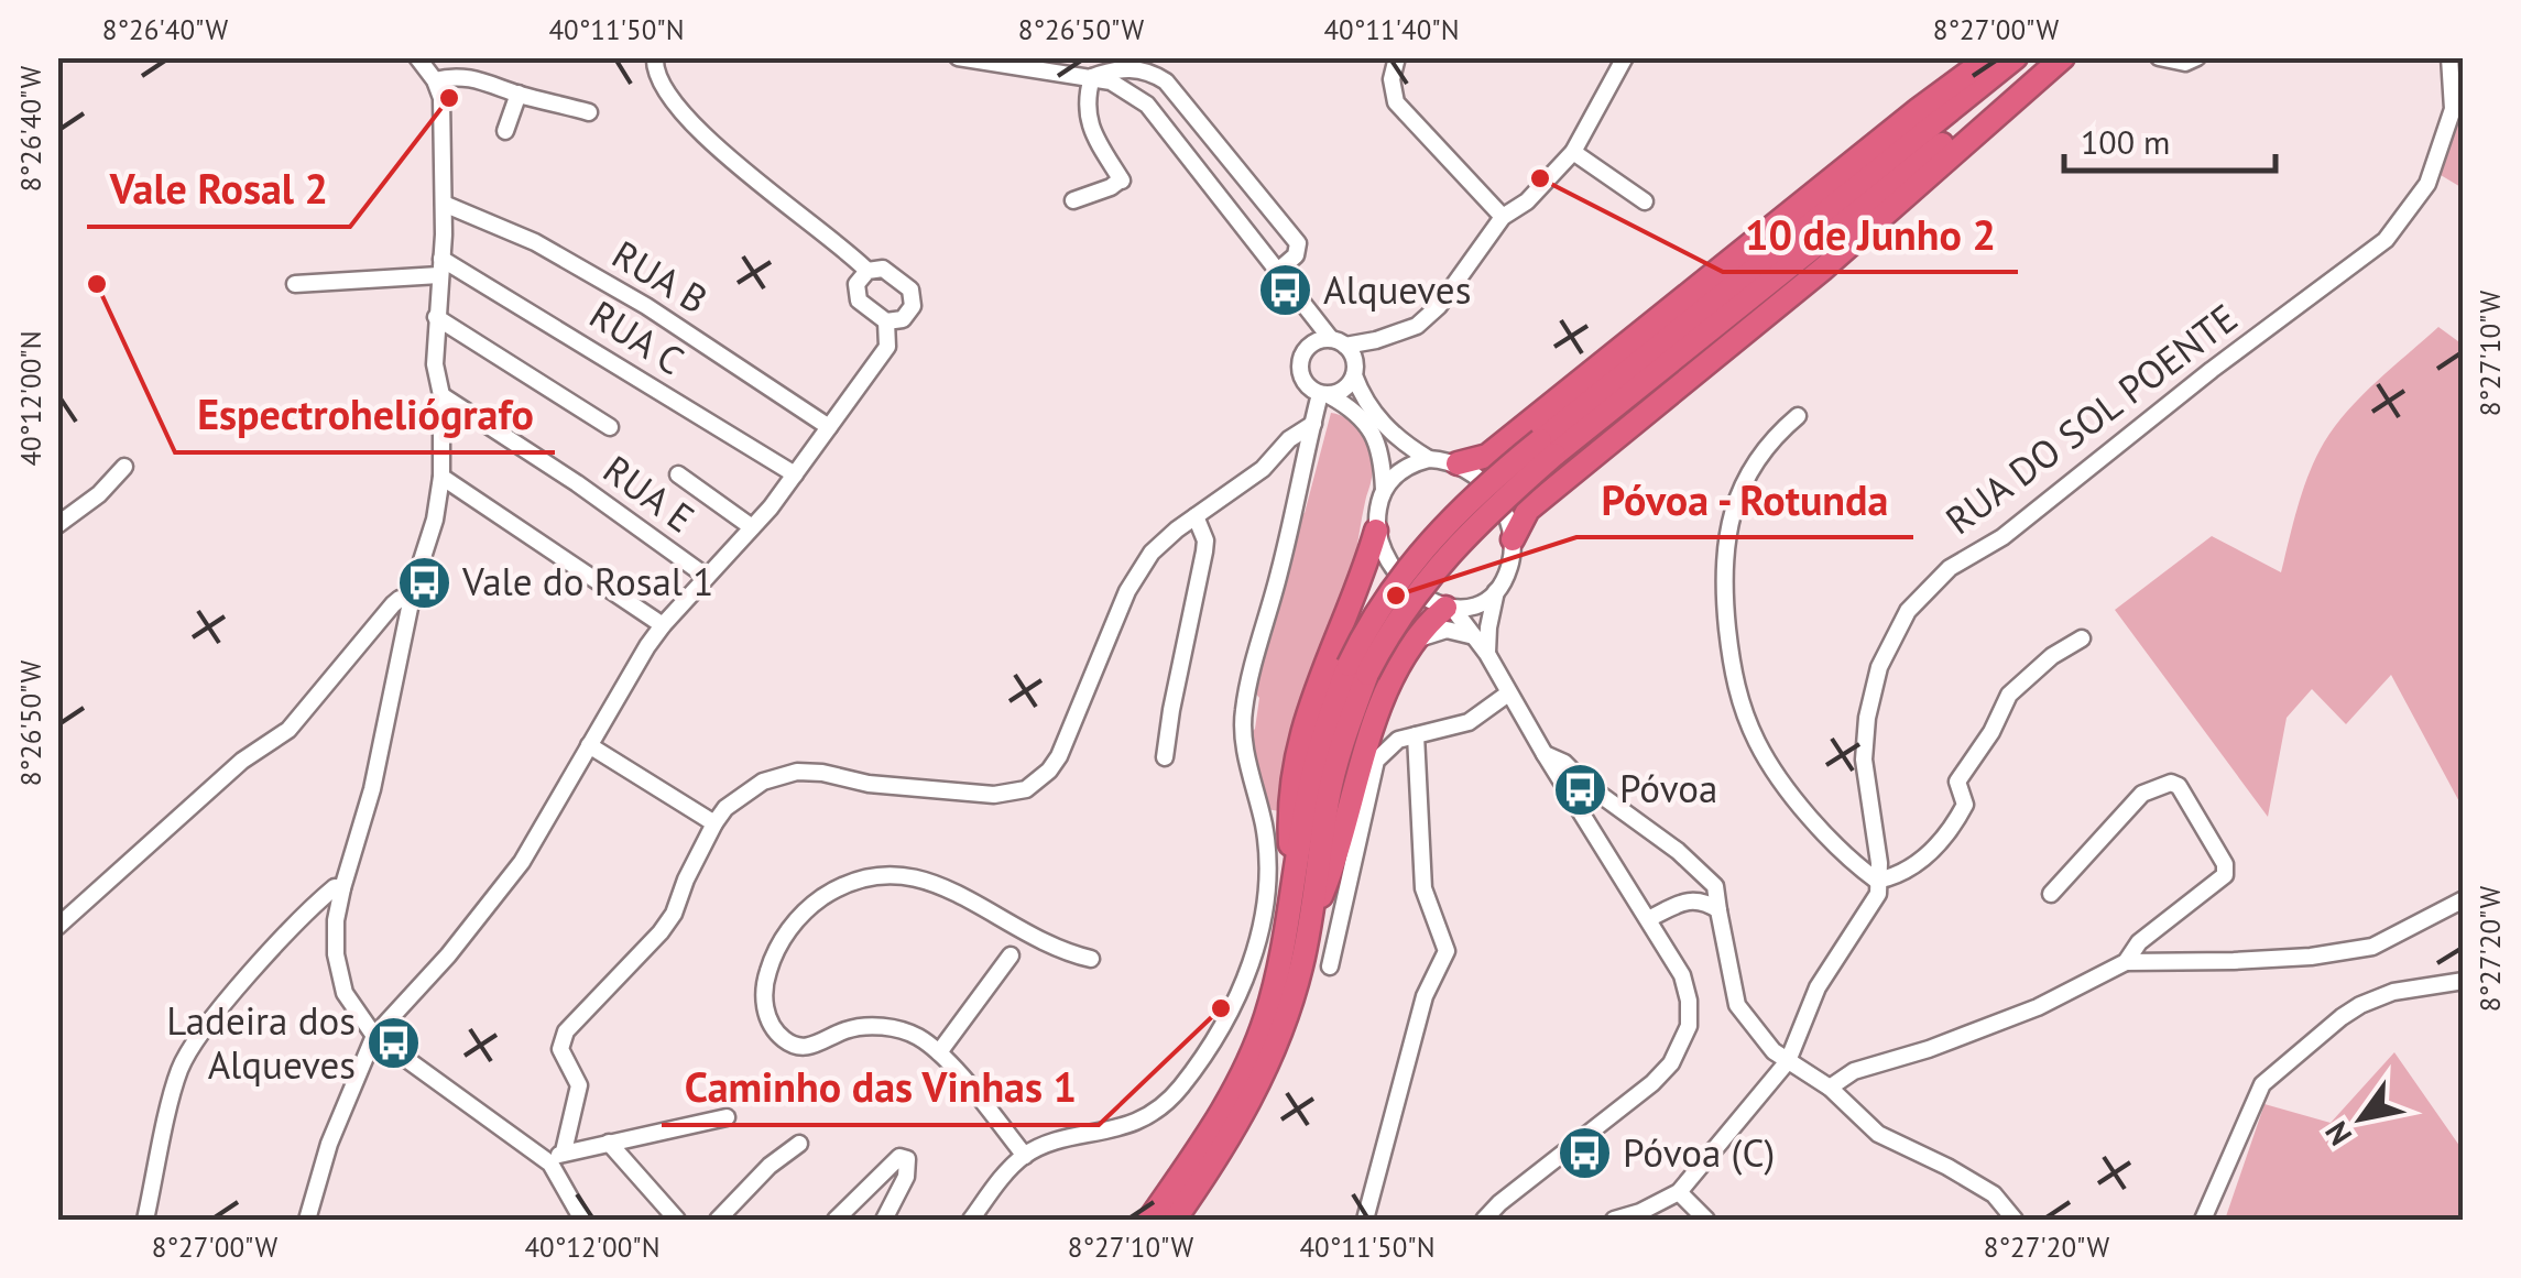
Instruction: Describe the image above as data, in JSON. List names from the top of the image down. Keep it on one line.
{"streets":{"street":["RUA B","RUA C","RUA DO SOL POENTE","RUA E"]},"places":{"other":["Vale Rosal 2","10 de Junho 2","Espectroheliógrafo","Póvoa - Rotunda","Caminho das Vinhas 1"],"bus stop":["Alqueves","Vale do Rosal 1","Póvoa","Ladeira dos Alqueves","Póvoa (C)"]},"scale_bar":"100 m","north":"bottom left","coordinates":["8°26'40\"W","40°11'50\"N","8°26'50\"W","40°11'40\"N","8°27'00\"W","8°27'10\"W","40°12'00\"N","8°27'20\"W"]}
